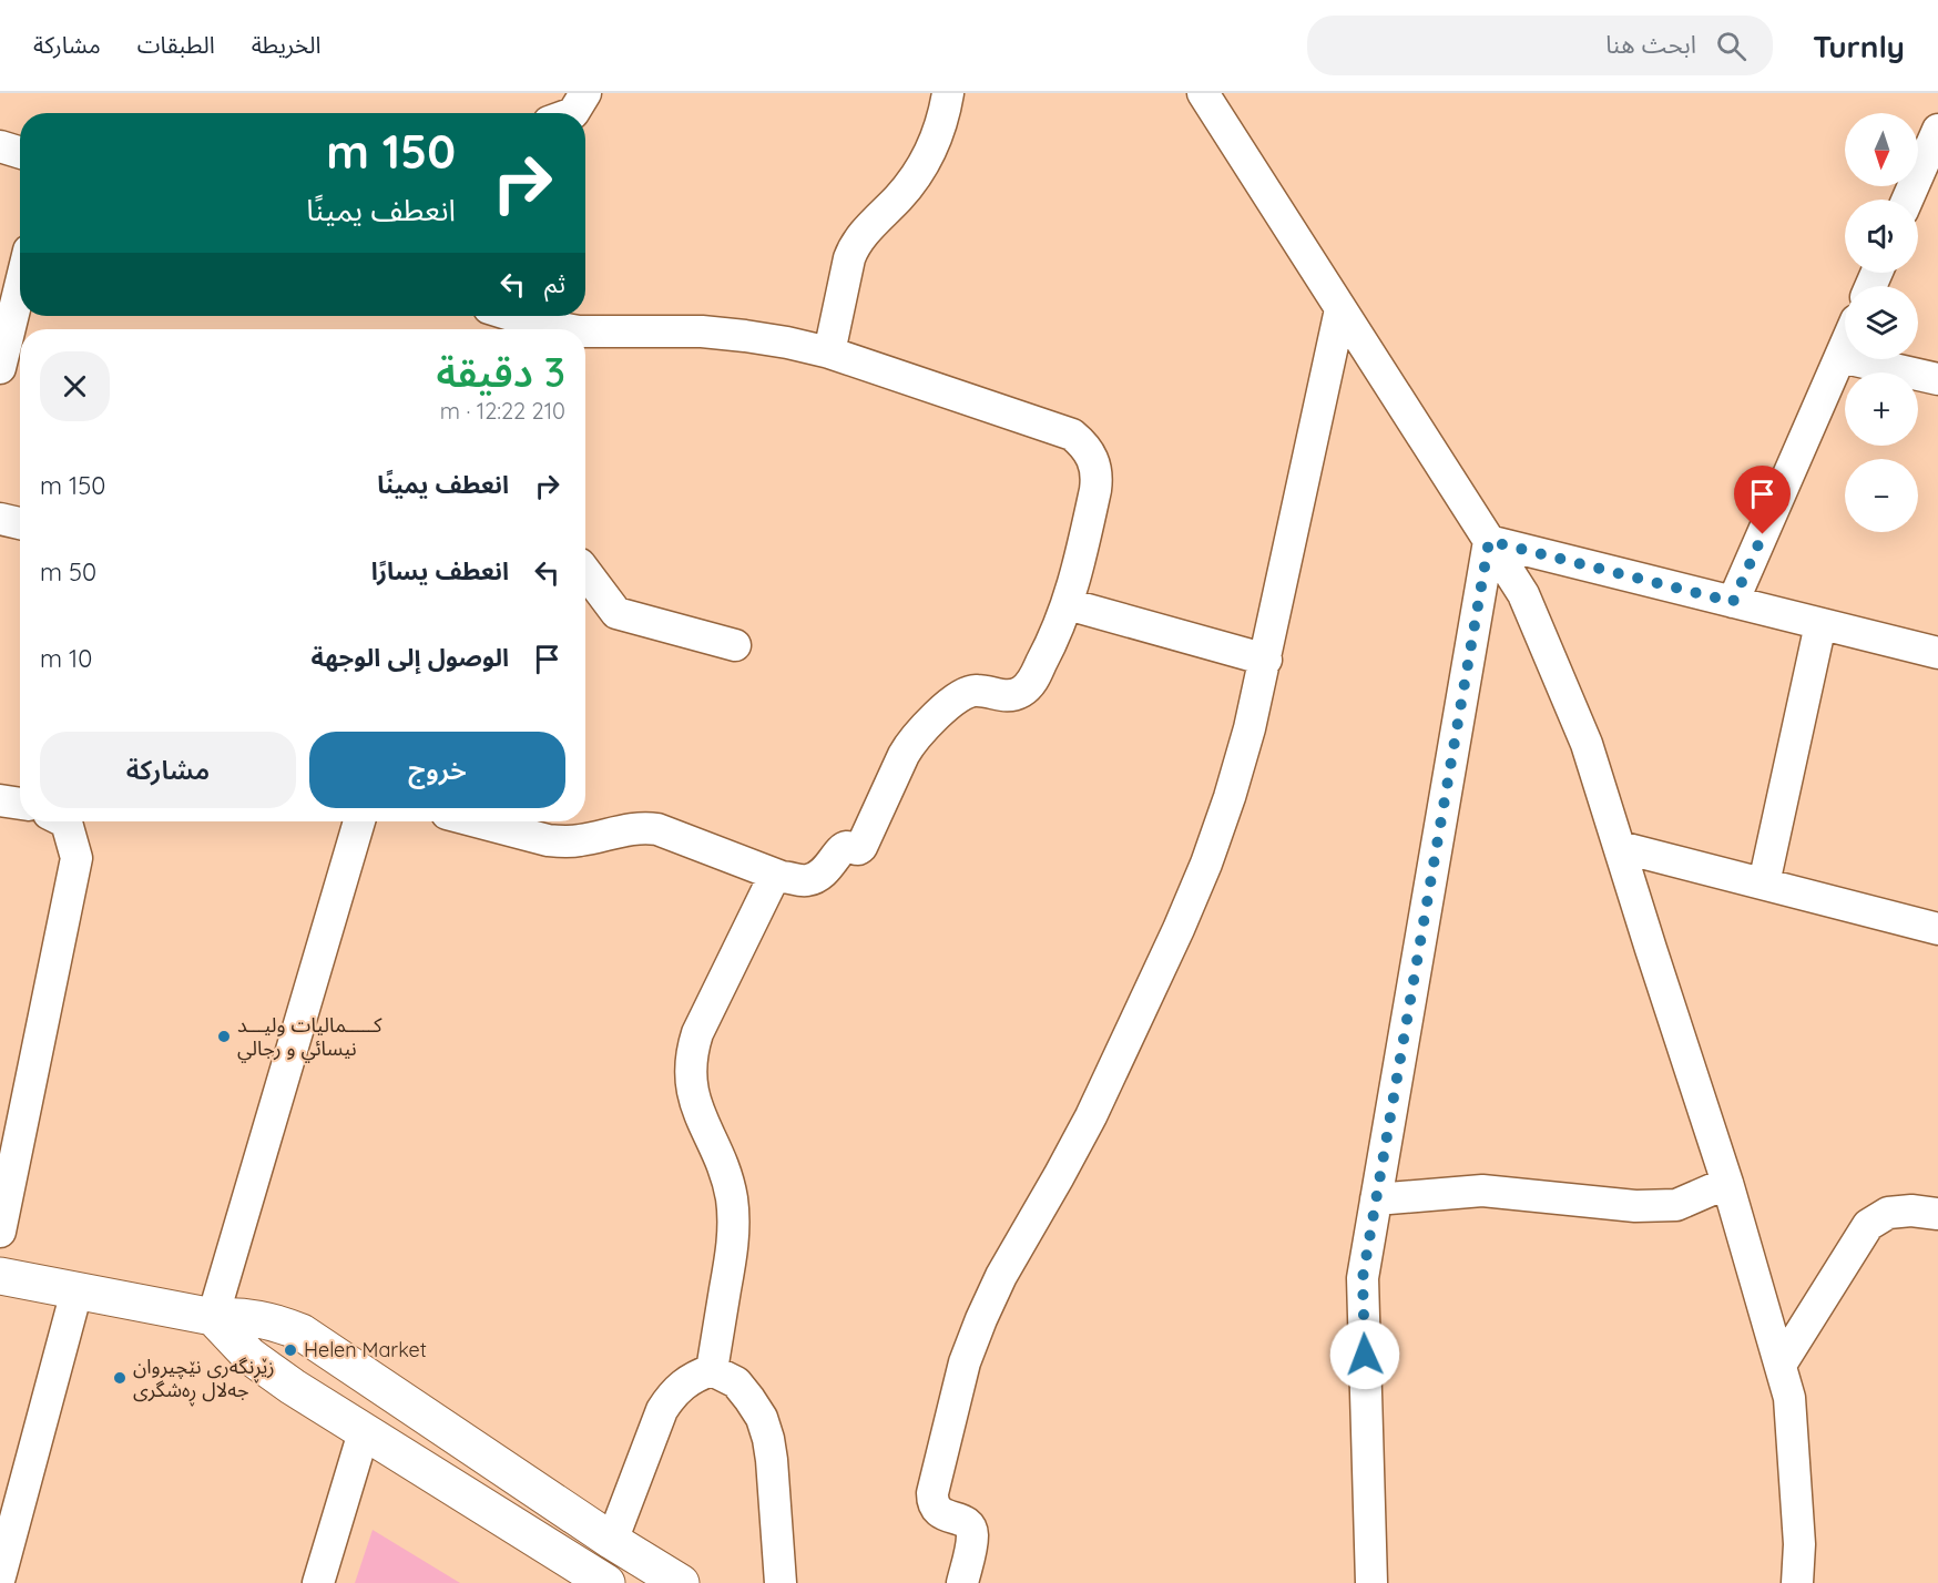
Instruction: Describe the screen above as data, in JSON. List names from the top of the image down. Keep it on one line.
{"places":["كـــــمالیات ولیـــد نیسائي و رجالي","Helen Market","زێڕنگەری نێچیروان جەلال ڕەشگری"],"north":"bottom","page":{"header":"Turnly","search":"ابحث هنا","nav":["الخريطة","الطبقات","مشاركة"],"map_buttons":["+","−"],"turn":["150 m","انعطف يمينًا"],"then":"ثم","heading":["3 دقيقة","210 m · 12:22"],"list":[{"name":"انعطف يمينًا","value":"150 m"},{"name":"انعطف يسارًا","value":"50 m"},{"name":"الوصول إلى الوجهة","value":"10 m"}],"buttons":["خروج","مشاركة"]}}
